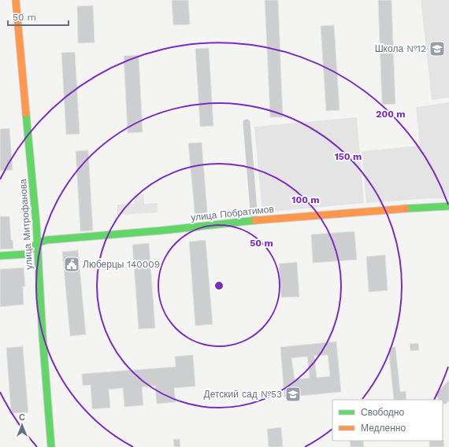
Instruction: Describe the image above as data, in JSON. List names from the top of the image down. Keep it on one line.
{"streets":{"street":["улица Побратимов","улица Митрофанова"]},"crossings":[["улица Побратимов","улица Митрофанова"]],"places":{"school or university":["Школа №12","Детский сад №53"],"public building":["Люберцы 140009"]},"legend":["Свободно","Медленно"],"scale_bar":"50 m","north":"top","rings":["200 m","150 m","100 m","50 m"]}
